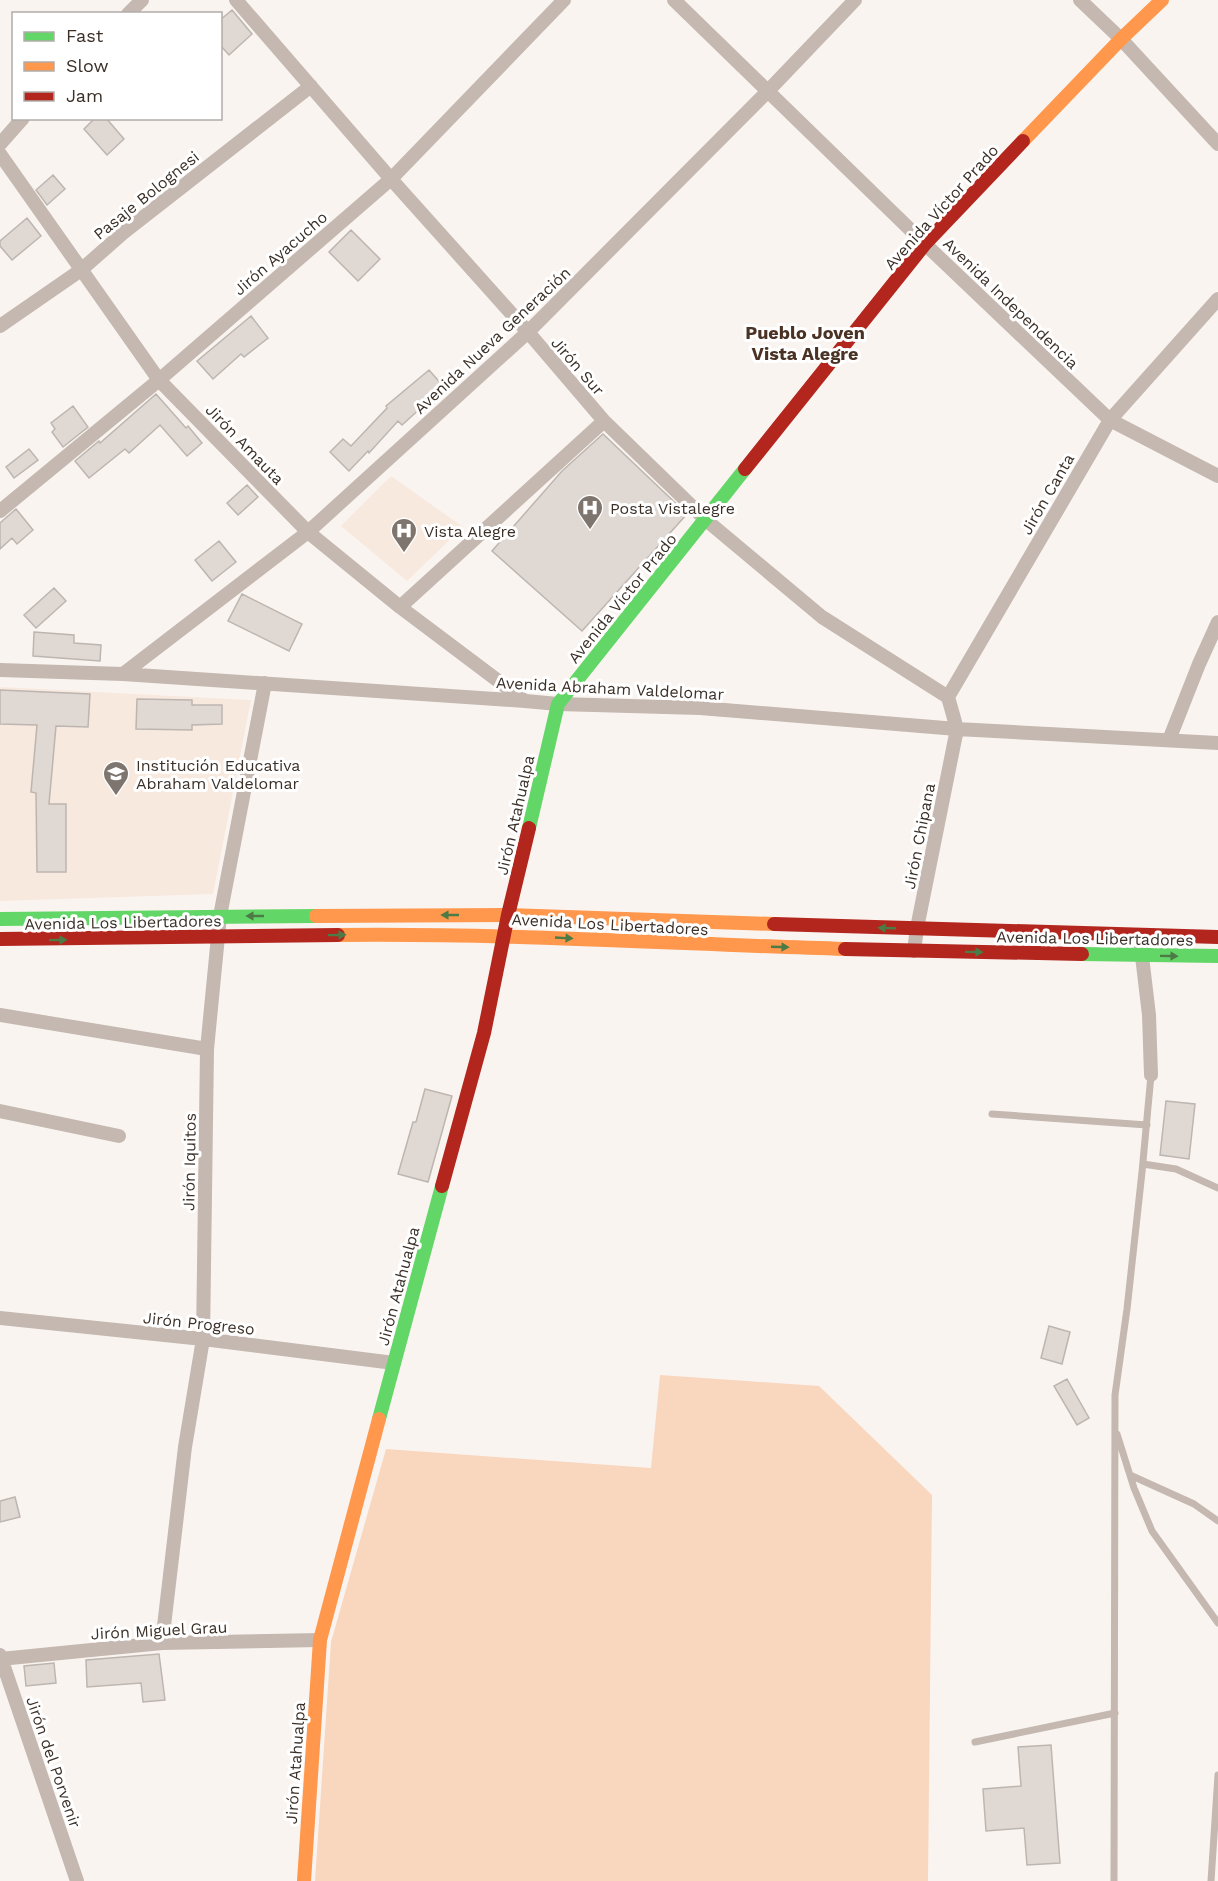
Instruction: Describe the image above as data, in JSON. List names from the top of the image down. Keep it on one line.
{"streets":{"street":["Pasaje Bolognesi","Avenida Víctor Prado","Jirón Ayacucho","Avenida Independencia","Avenida Nueva Generación","Jirón Sur","Jirón Amauta","Jirón Canta","Avenida Abraham Valdelomar","Jirón Atahualpa","Jirón Chipana","Avenida Los Libertadores","Jirón Iquitos","Jirón Progreso","Jirón Miguel Grau","Jirón del Porvenir"]},"crossings":[["Pasaje Bolognesi","Jirón Sur"],["Pasaje Bolognesi","Jirón Amauta"],["Avenida Víctor Prado","Avenida Independencia"],["Avenida Víctor Prado","Jirón Sur"],["Avenida Víctor Prado","Avenida Abraham Valdelomar"],["Avenida Víctor Prado","Jirón Atahualpa"],["Jirón Ayacucho","Jirón Sur"],["Jirón Ayacucho","Jirón Amauta"],["Avenida Independencia","Avenida Nueva Generación"],["Avenida Independencia","Jirón Canta"],["Avenida Nueva Generación","Jirón Sur"],["Avenida Nueva Generación","Jirón Amauta"],["Avenida Nueva Generación","Avenida Abraham Valdelomar"],["Jirón Sur","Jirón Canta"],["Jirón Amauta","Avenida Abraham Valdelomar"],["Avenida Abraham Valdelomar","Jirón Atahualpa"],["Avenida Abraham Valdelomar","Jirón Chipana"],["Avenida Abraham Valdelomar","Jirón Iquitos"],["Jirón Atahualpa","Avenida Los Libertadores"],["Jirón Atahualpa","Jirón Progreso"],["Jirón Atahualpa","Jirón Miguel Grau"],["Jirón Chipana","Avenida Los Libertadores"],["Avenida Los Libertadores","Jirón Iquitos"],["Jirón Iquitos","Jirón Progreso"],["Jirón Iquitos","Jirón Miguel Grau"],["Jirón Miguel Grau","Jirón del Porvenir"]],"districts":["Pueblo Joven Vista Alegre"],"places":{"hospital":["Posta Vistalegre","Vista Alegre"],"school or university":["Institución Educativa Abraham Valdelomar"]},"legend":["Fast","Slow","Jam"]}
